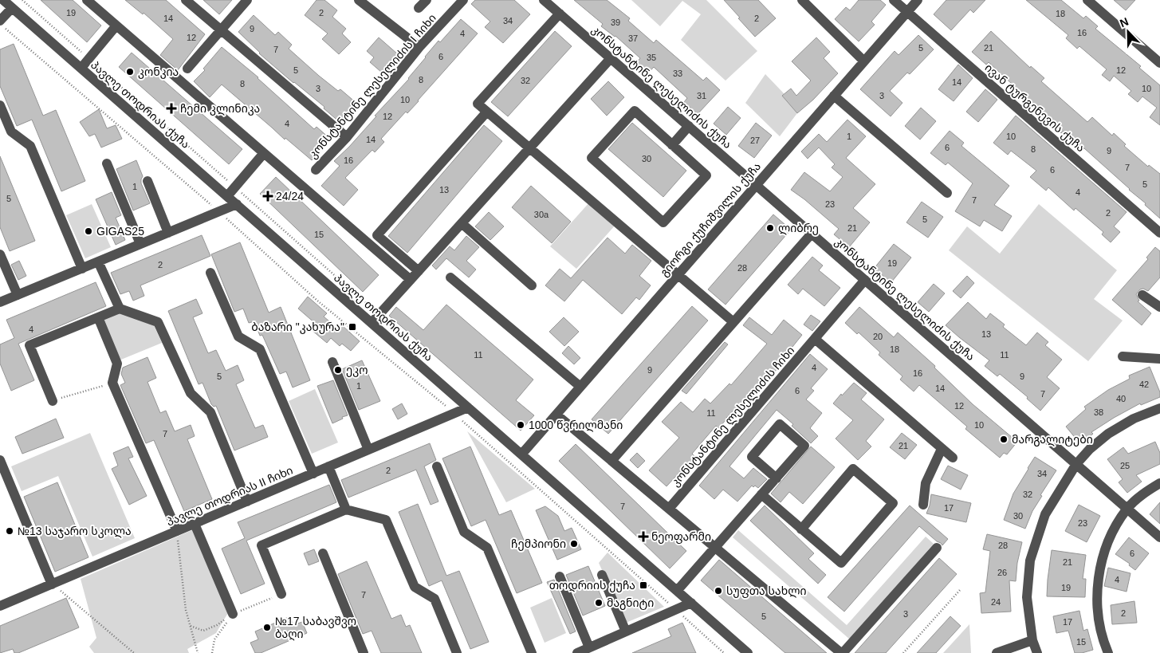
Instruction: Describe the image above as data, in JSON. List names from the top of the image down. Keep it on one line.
{"streets":{"street":["კონსტანტინე ლესელიძის I ჩიხი","კონსტანტინე ლესელიძის ქუჩა","პავლე თოდრიას ქუჩა","ივან ტურგენევის ქუჩა","გიორგი ქუჩიშვილის ქუჩა","კონსტანტინე ლესელიძის ჩიხი","პავლე თოდრიას II ჩიხი"]},"crossings":[["კონსტანტინე ლესელიძის ქუჩა","გიორგი ქუჩიშვილის ქუჩა"],["კონსტანტინე ლესელიძის ქუჩა","კონსტანტინე ლესელიძის ჩიხი"],["პავლე თოდრიას ქუჩა","გიორგი ქუჩიშვილის ქუჩა"],["პავლე თოდრიას ქუჩა","პავლე თოდრიას II ჩიხი"],["ივან ტურგენევის ქუჩა","გიორგი ქუჩიშვილის ქუჩა"]],"places":{"other":["კონკია","ლიბრე","GIGAS25","ეკო","1000 წვრილმანი","მარგალიტები","№13 საჯარო სკოლა","ჩემპიონი","სუფთა სახლი","მაგნიტი","№17 საბავშვო ბაღი"],"health":["ჩემი კლინიკა","24/24","ნეოფარმი"],"transit":["ბაზარი \"კახურა\"","თოდრიის ქუჩა"]},"house_numbers":["19","2","18","14","2","34","39","9","16","4","12","37","5","21","7","6","35","5","12","33","8","32","14","8","3","10","31","3","10","12","4","1","10","14","27","6","8","9","30","16","7","6","5","1","13","4","5","7","23","2","30a","5","21","15","19","2","28","4","13","20","18","11","11","4","9","16","5","9","42","1","14","6","7","40","12","38","11","10","7","21","25","2","34","32","7","17","30","23","28","6","21","26","4","19","7","24","2","3","5","17","15"],"north":"top left"}
